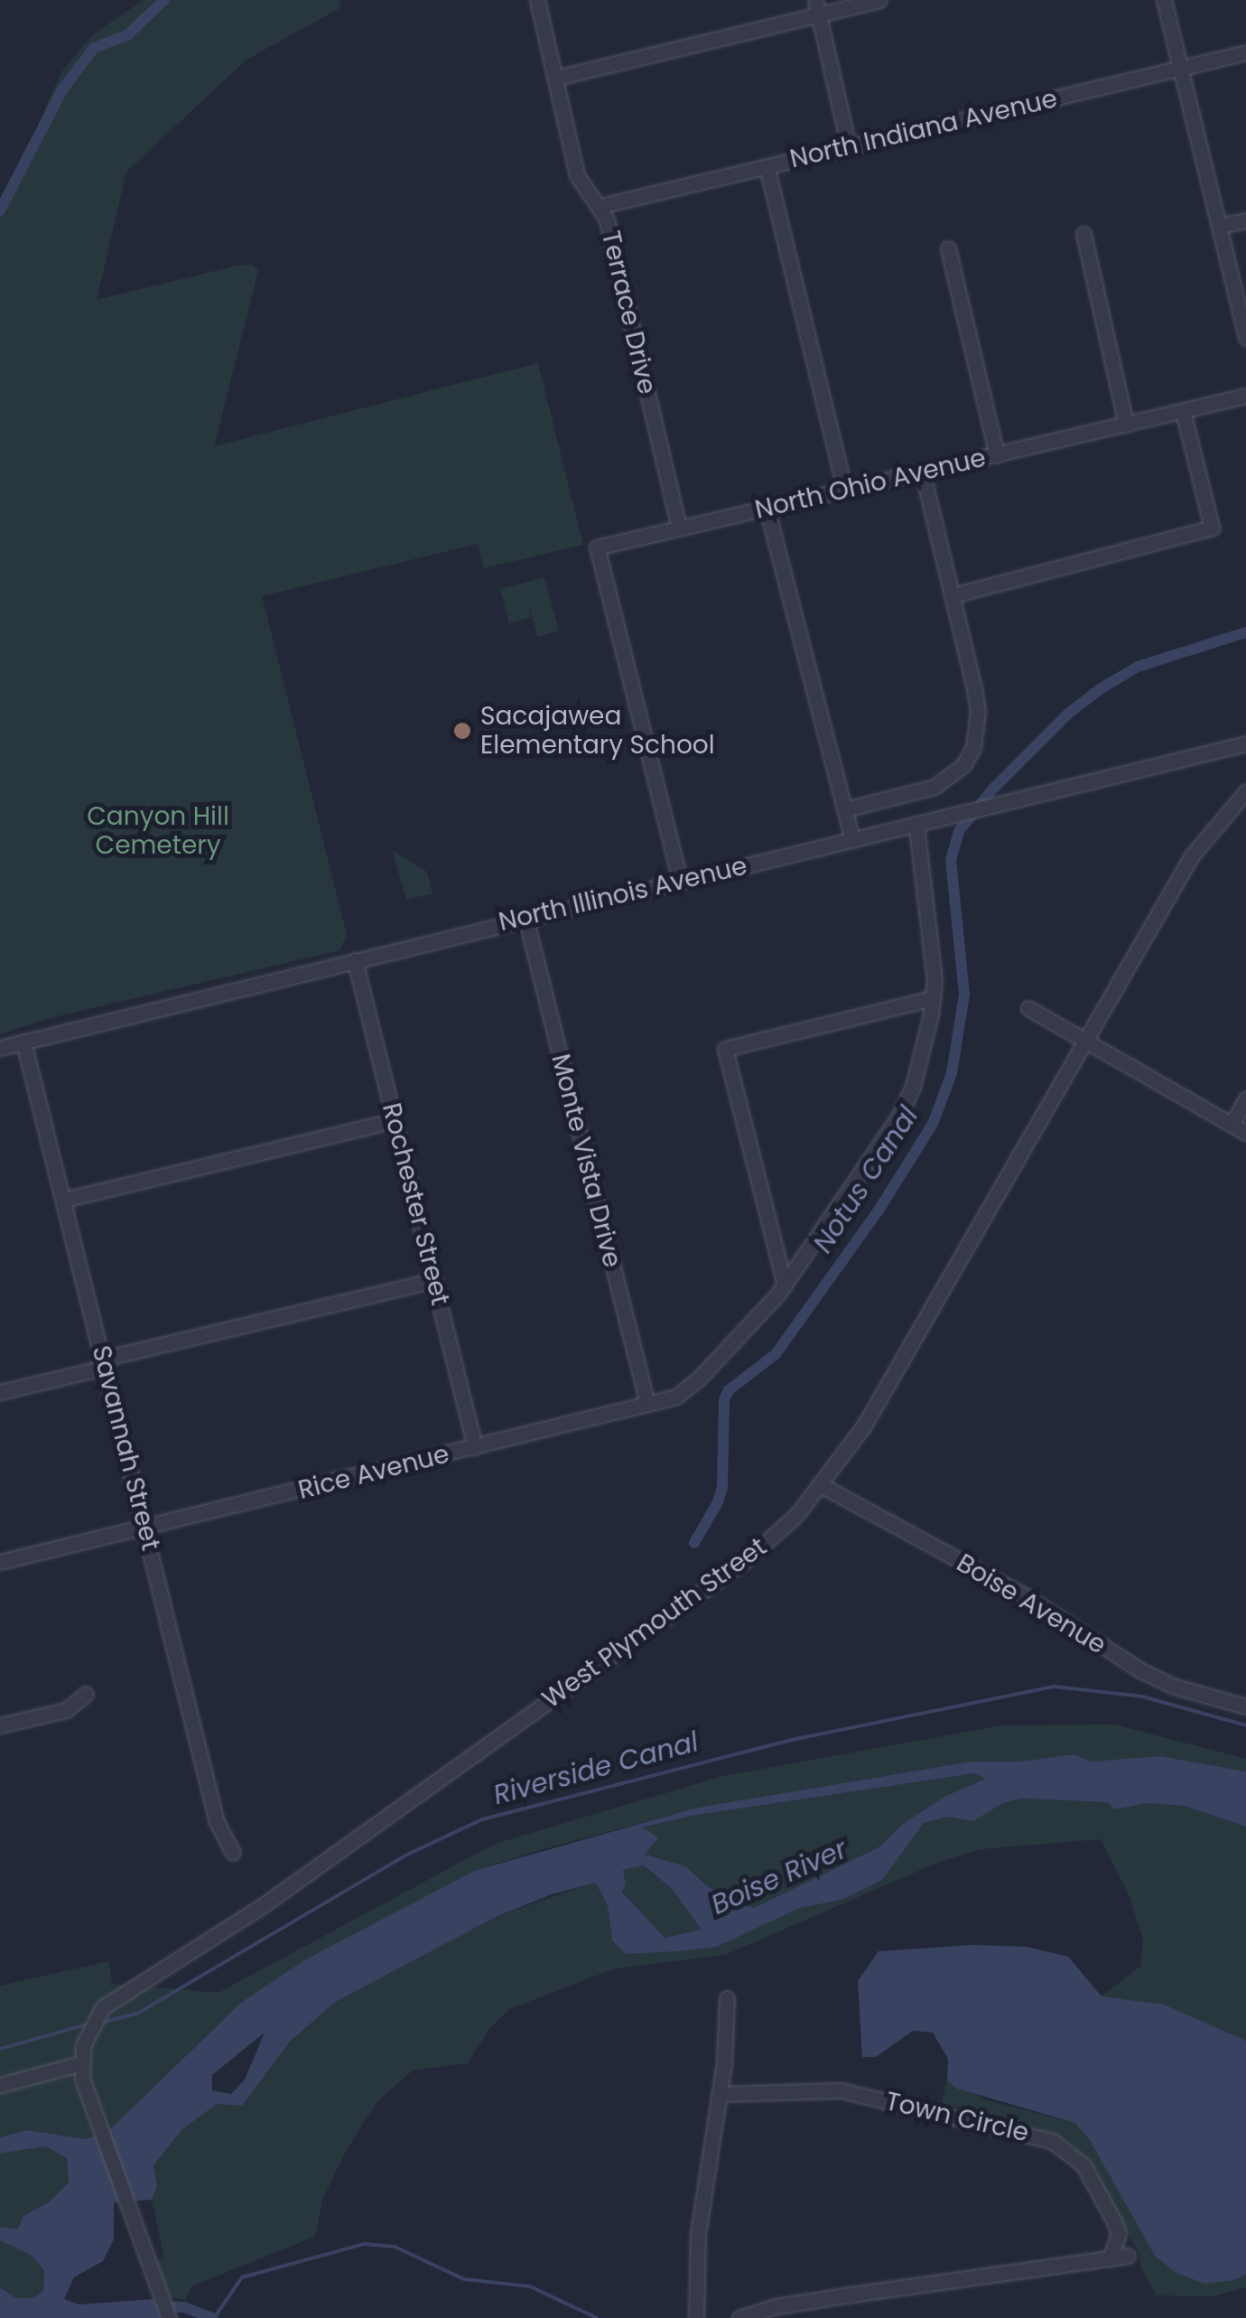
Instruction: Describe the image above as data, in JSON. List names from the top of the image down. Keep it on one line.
{"streets":{"street":["North Indiana Avenue","Terrace Drive","North Ohio Avenue","North Illinois Avenue","Monte Vista Drive","Rochester Street","Savannah Street","Rice Avenue","Boise Avenue","West Plymouth Street","Town Circle"]},"crossings":[["North Indiana Avenue","Terrace Drive"],["Terrace Drive","North Ohio Avenue"],["North Ohio Avenue","North Illinois Avenue"],["North Illinois Avenue","Monte Vista Drive"],["North Illinois Avenue","Rochester Street"],["North Illinois Avenue","Savannah Street"],["North Illinois Avenue","Rice Avenue"],["Monte Vista Drive","Rice Avenue"],["Rochester Street","Rice Avenue"],["Savannah Street","Rice Avenue"],["Boise Avenue","West Plymouth Street"]],"water":["Notus Canal","Riverside Canal","Boise River"],"parks":["Canyon Hill Cemetery"],"places":["Sacajawea Elementary School"]}
